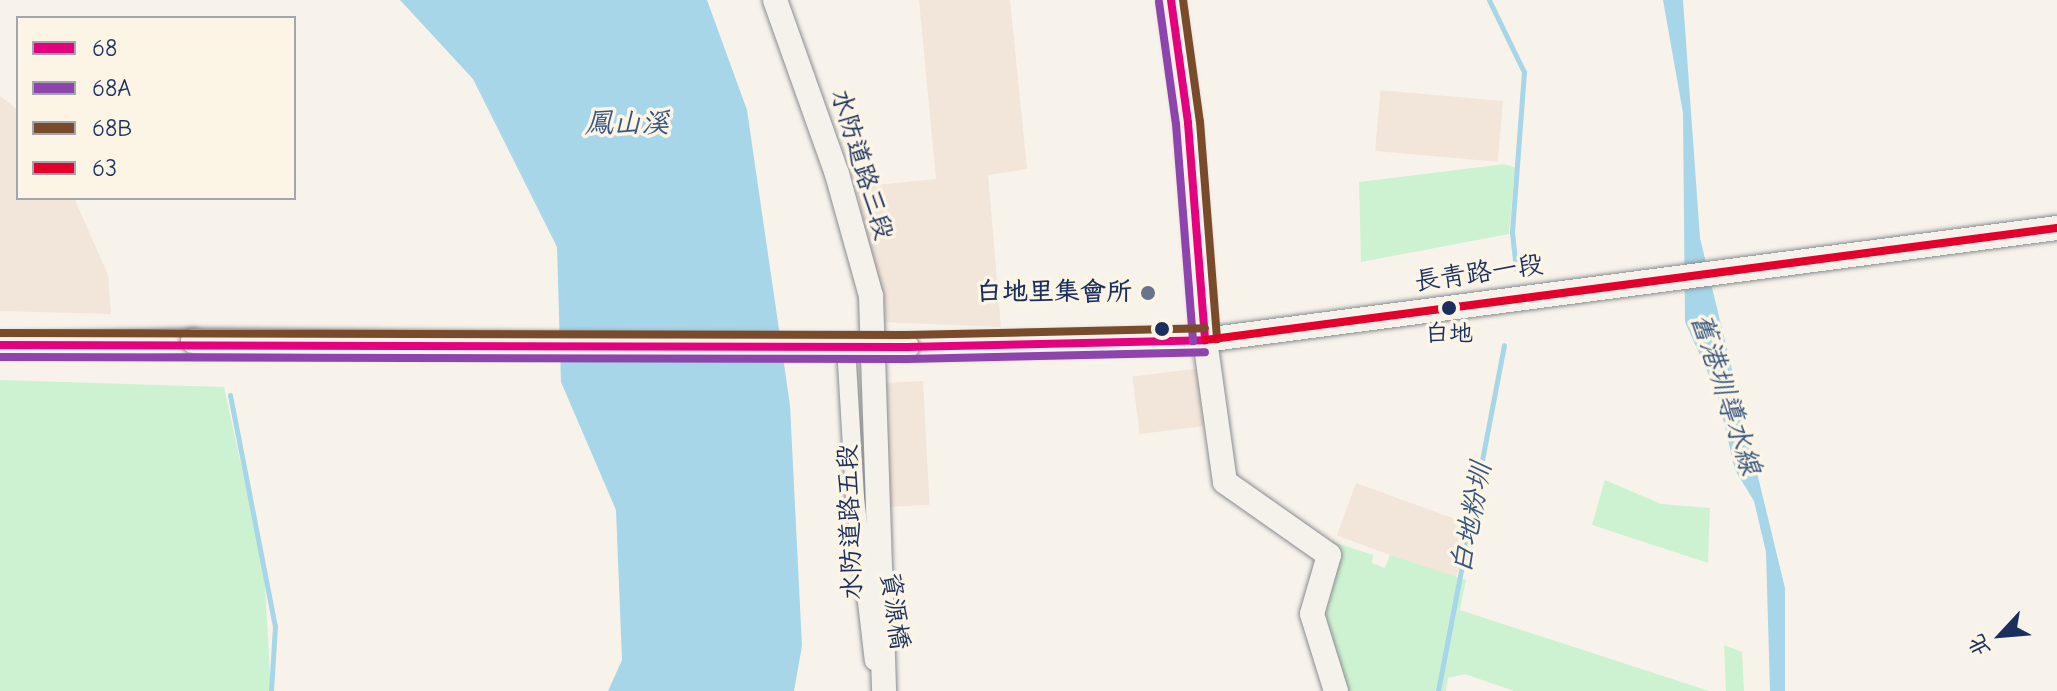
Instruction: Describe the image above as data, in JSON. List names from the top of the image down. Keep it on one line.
{"streets":{"street":["水防道路三段","長青路一段","水防道路五段","資源橋"]},"crossings":[["水防道路三段","水防道路五段"],["長青路一段","資源橋"],["水防道路五段","資源橋"]],"water":["鳳山溪","舊港圳導水線","白地粉圳"],"places":["白地里集會所","白地"],"lines":["transit line 68","transit line 68B","transit line 68A","transit line 63"],"legend":["68","68A","68B","63"],"north":"bottom left"}
